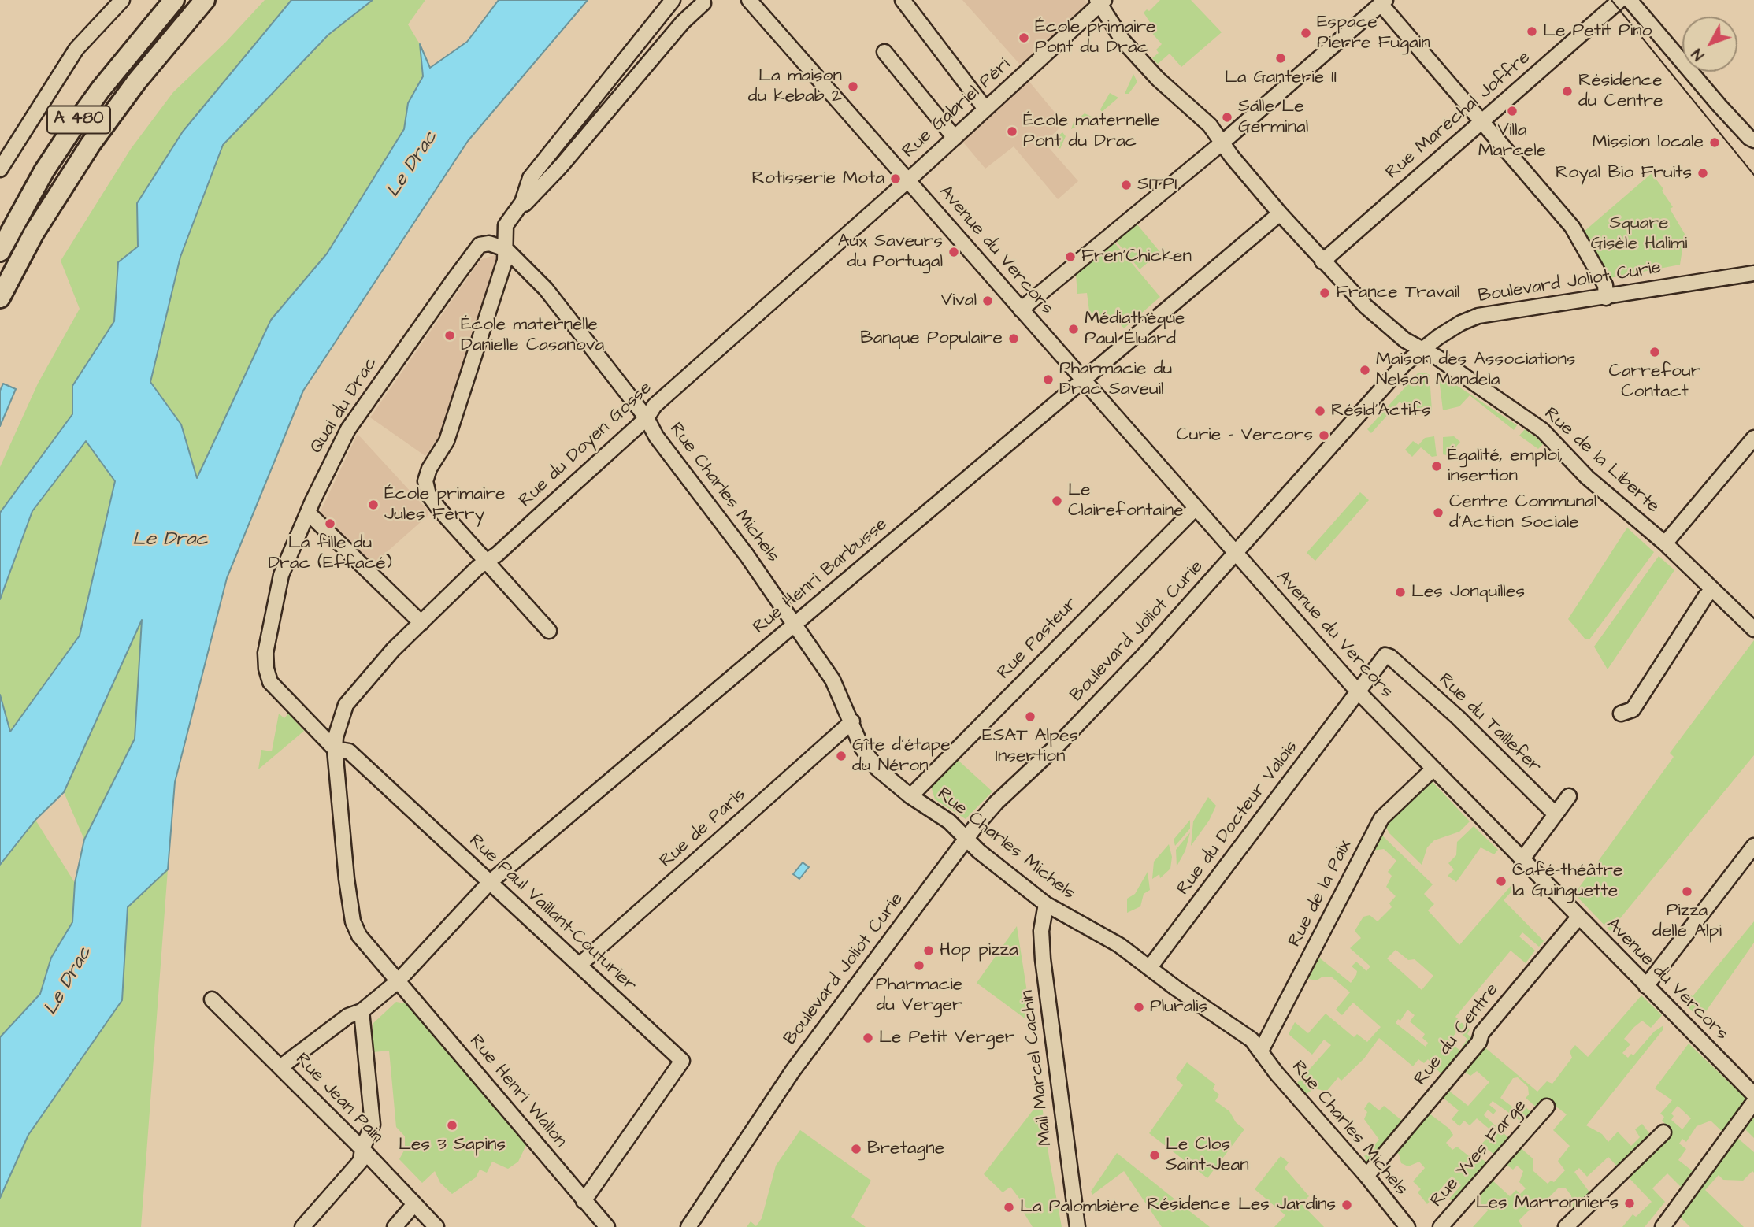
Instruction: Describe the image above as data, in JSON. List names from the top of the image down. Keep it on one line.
{"streets":{"highway":["A 480"],"street":["Rue Gabriel Péri","Rue Maréchal Joffre","Avenue du Vercors","Boulevard Joliot Curie","Quai du Drac","Rue du Doyen Gosse","Rue de la Liberté","Rue Charles Michels","Rue Henri Barbusse","Rue Pasteur","Rue du Taillefer","Rue du Docteur Valois","Rue de Paris","Rue de la Paix","Rue Paul Vaillant-Couturier","Rue du Centre","Mail Marcel Cachin","Rue Henri Wallon","Rue Jean Pain","Rue Yves Farge"]},"crossings":[["Rue Gabriel Péri","Avenue du Vercors"],["Rue Gabriel Péri","Rue du Doyen Gosse"],["Rue Gabriel Péri","Rue de la Liberté"],["Rue Maréchal Joffre","Rue de la Liberté"],["Avenue du Vercors","Boulevard Joliot Curie"],["Avenue du Vercors","Rue du Doyen Gosse"],["Avenue du Vercors","Rue Henri Barbusse"],["Avenue du Vercors","Rue Pasteur"],["Avenue du Vercors","Rue du Taillefer"],["Avenue du Vercors","Rue du Docteur Valois"],["Avenue du Vercors","Rue de la Paix"],["Avenue du Vercors","Rue du Centre"],["Boulevard Joliot Curie","Rue de la Liberté"],["Boulevard Joliot Curie","Rue Charles Michels"],["Quai du Drac","Rue Charles Michels"],["Quai du Drac","Rue Paul Vaillant-Couturier"],["Rue du Doyen Gosse","Rue Charles Michels"],["Rue du Doyen Gosse","Rue Henri Barbusse"],["Rue du Doyen Gosse","Rue Paul Vaillant-Couturier"],["Rue du Doyen Gosse","Rue Henri Wallon"],["Rue de la Liberté","Rue Henri Barbusse"],["Rue Charles Michels","Rue Henri Barbusse"],["Rue Charles Michels","Rue Pasteur"],["Rue Charles Michels","Rue du Docteur Valois"],["Rue Charles Michels","Rue de Paris"],["Rue Charles Michels","Rue de la Paix"],["Rue Charles Michels","Rue du Centre"],["Rue Charles Michels","Mail Marcel Cachin"],["Rue Henri Barbusse","Rue Paul Vaillant-Couturier"],["Rue Henri Barbusse","Rue Henri Wallon"],["Rue du Taillefer","Rue du Docteur Valois"],["Rue de Paris","Rue Paul Vaillant-Couturier"],["Rue Paul Vaillant-Couturier","Rue Henri Wallon"]],"water":["Le Drac"],"parks":["Square Gisèle Halimi"],"places":["Le Petit Pino","Espace Pierre Fugain","École primaire Pont du Drac","La Ganterie II","La maison du kebab 2","Résidence du Centre","Villa Marcele","Salle Le Germinal","École maternelle Pont du Drac","Mission locale","Royal Bio Fruits","Rotisserie Mota","SITPI","Aux Saveurs du Portugal","Fren'Chicken","France Travail","Vival","Médiathèque Paul Éluard","École maternelle Danielle Casanova","Banque Populaire","Carrefour Contact","Maison des Associations Nelson Mandela","Pharmacie du Drac Saveuil","Résid'Actifs","Curie - Vercors","Égalité, emploi, insertion","Le Clairefontaine","École primaire Jules Ferry","Centre Communal d'Action Sociale","La fille du Drac (Effacé)","Les Jonquilles","ESAT Alpes Insertion","Gîte d’étape du Néron","Café-théâtre la Guinguette","Pizza delle Alpi","Hop pizza","Pharmacie du Verger","Pluralis","Le Petit Verger","Les 3 Sapins","Bretagne","Le Clos Saint-Jean","Les Marronniers","Résidence Les Jardins","La Palombière"],"north":"bottom left"}
